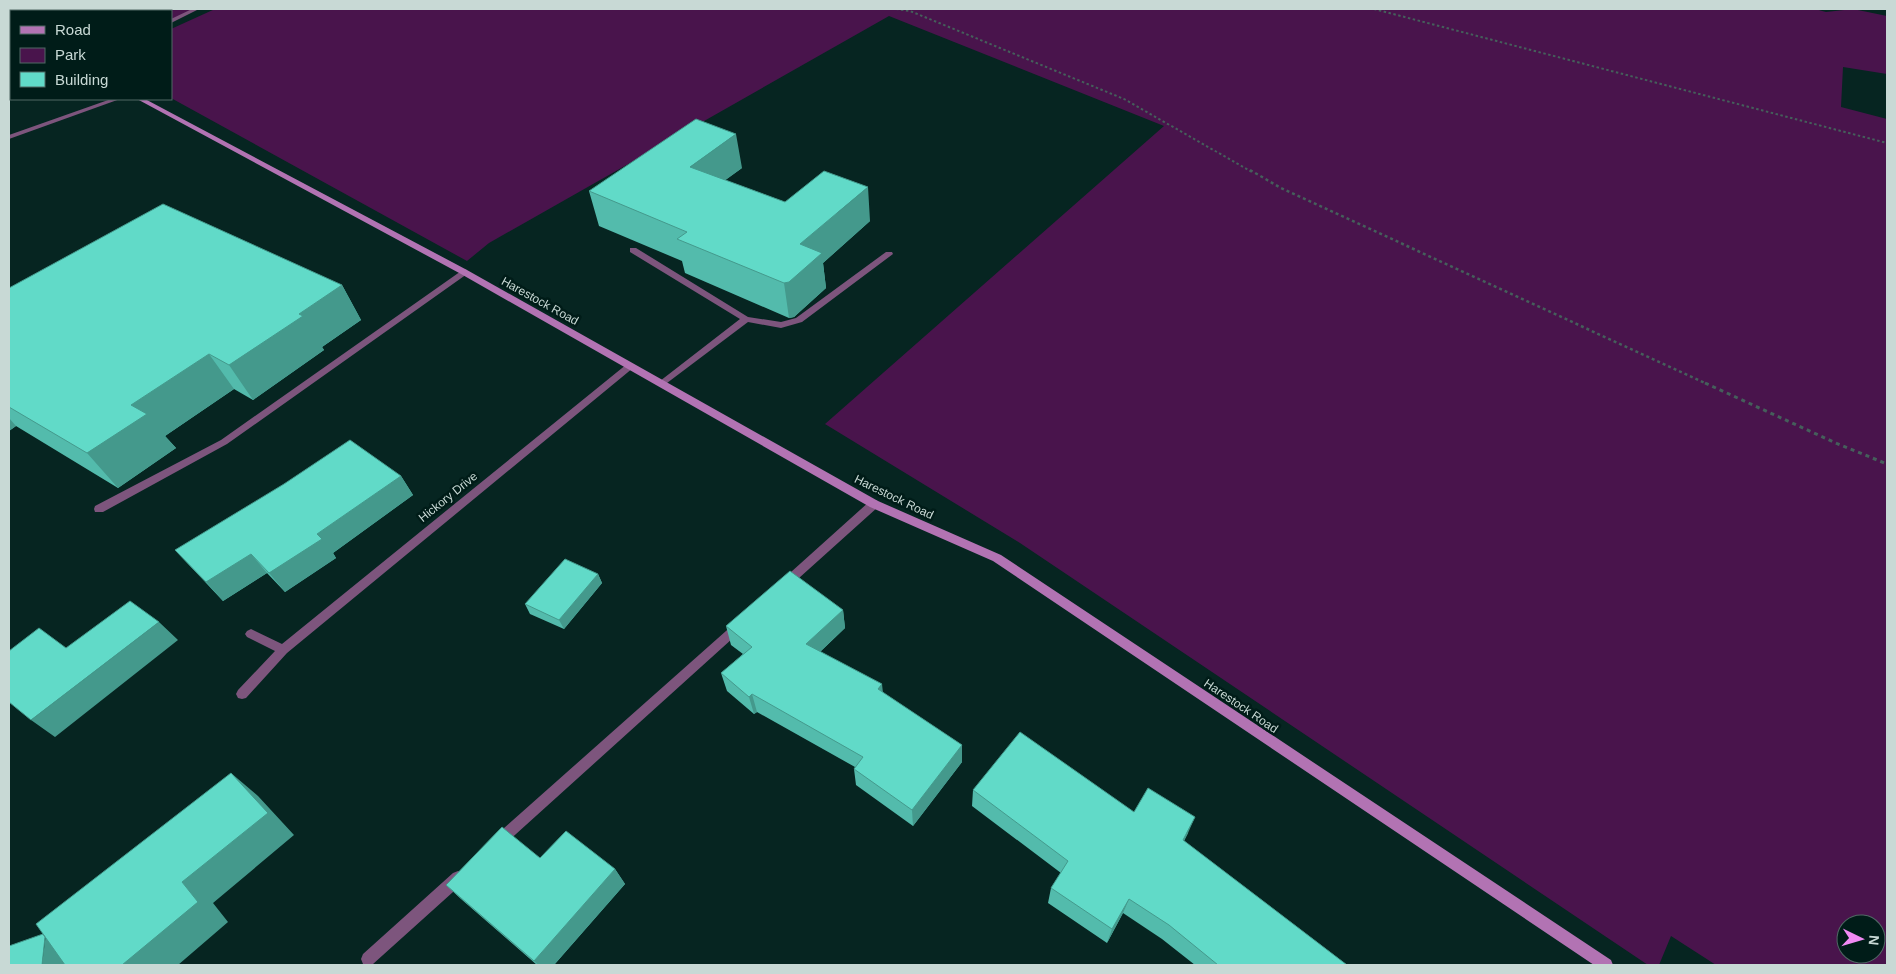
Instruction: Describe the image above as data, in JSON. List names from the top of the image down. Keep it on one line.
{"streets":{"street":["Harestock Road","Hickory Drive"]},"crossings":[["Harestock Road","Hickory Drive"]],"legend":["Road","Park","Building"],"north":"right"}
